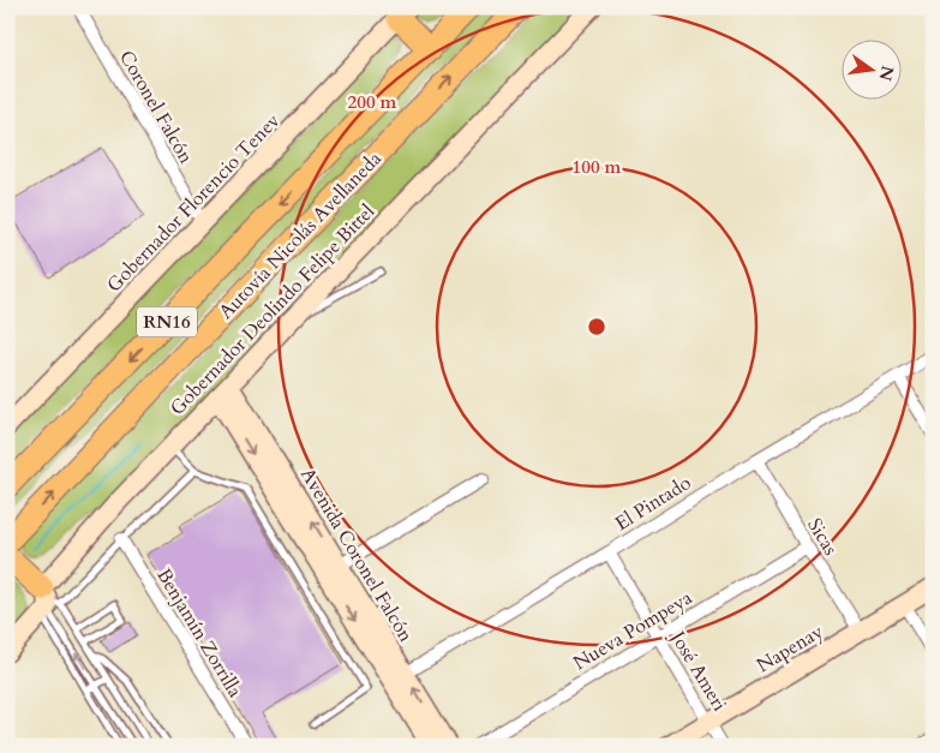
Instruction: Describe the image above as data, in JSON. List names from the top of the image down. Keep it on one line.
{"streets":{"highway":["Autovía Nicolás Avellaneda","RN16"],"street":["Coronel Falcón","Gobernador Florencio Tenev","Gobernador Deolindo Felipe Bittel","El Pintado","Sicas","Avenida Coronel Falcón","Nueva Pompeya","Benjamín Zorrilla","Napenay","José Ameri"]},"crossings":[["Coronel Falcón","Gobernador Florencio Tenev"],["Gobernador Deolindo Felipe Bittel","Avenida Coronel Falcón"],["El Pintado","Sicas"],["El Pintado","Avenida Coronel Falcón"],["El Pintado","José Ameri"],["Sicas","Nueva Pompeya"],["Sicas","Napenay"],["Nueva Pompeya","José Ameri"],["Napenay","José Ameri"]],"north":"right","rings":["200 m","100 m"]}
